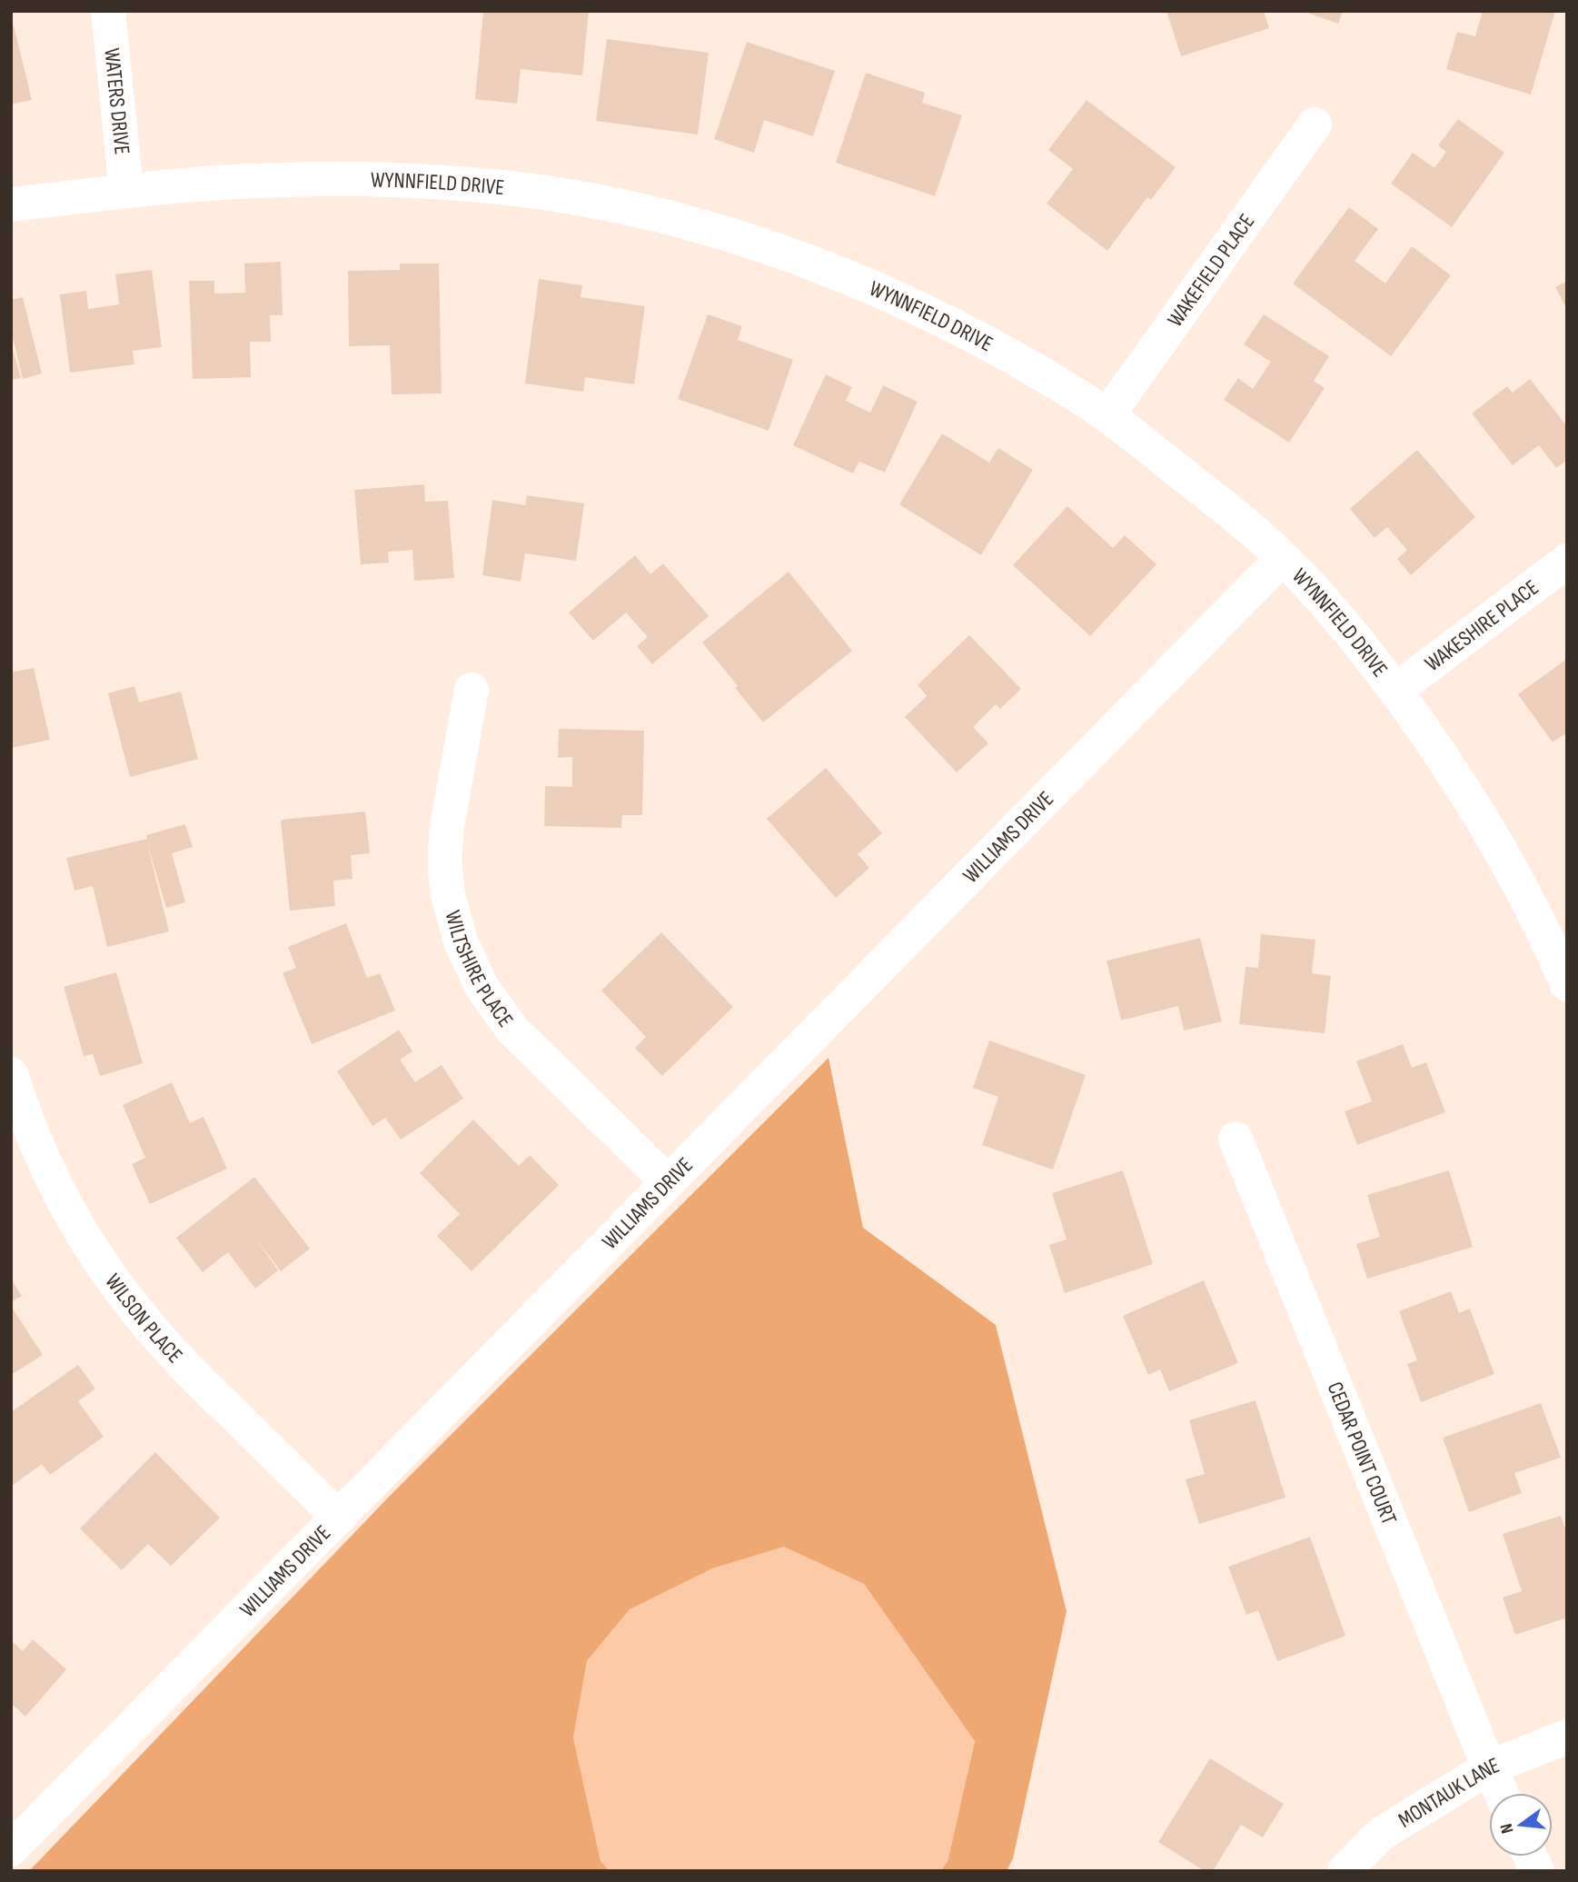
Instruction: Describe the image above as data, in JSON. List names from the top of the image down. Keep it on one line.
{"streets":{"street":["WATERS DRIVE","WYNNFIELD DRIVE","WAKEFIELD PLACE","WAKESHIRE PLACE","WILLIAMS DRIVE","WILTSHIRE PLACE","WILSON PLACE","CEDAR POINT COURT","MONTAUK LANE"]},"crossings":[["WATERS DRIVE","WYNNFIELD DRIVE"],["WYNNFIELD DRIVE","WAKEFIELD PLACE"],["WYNNFIELD DRIVE","WAKESHIRE PLACE"],["WYNNFIELD DRIVE","WILLIAMS DRIVE"],["WILLIAMS DRIVE","WILTSHIRE PLACE"],["WILLIAMS DRIVE","WILSON PLACE"],["CEDAR POINT COURT","MONTAUK LANE"]],"north":"left"}
